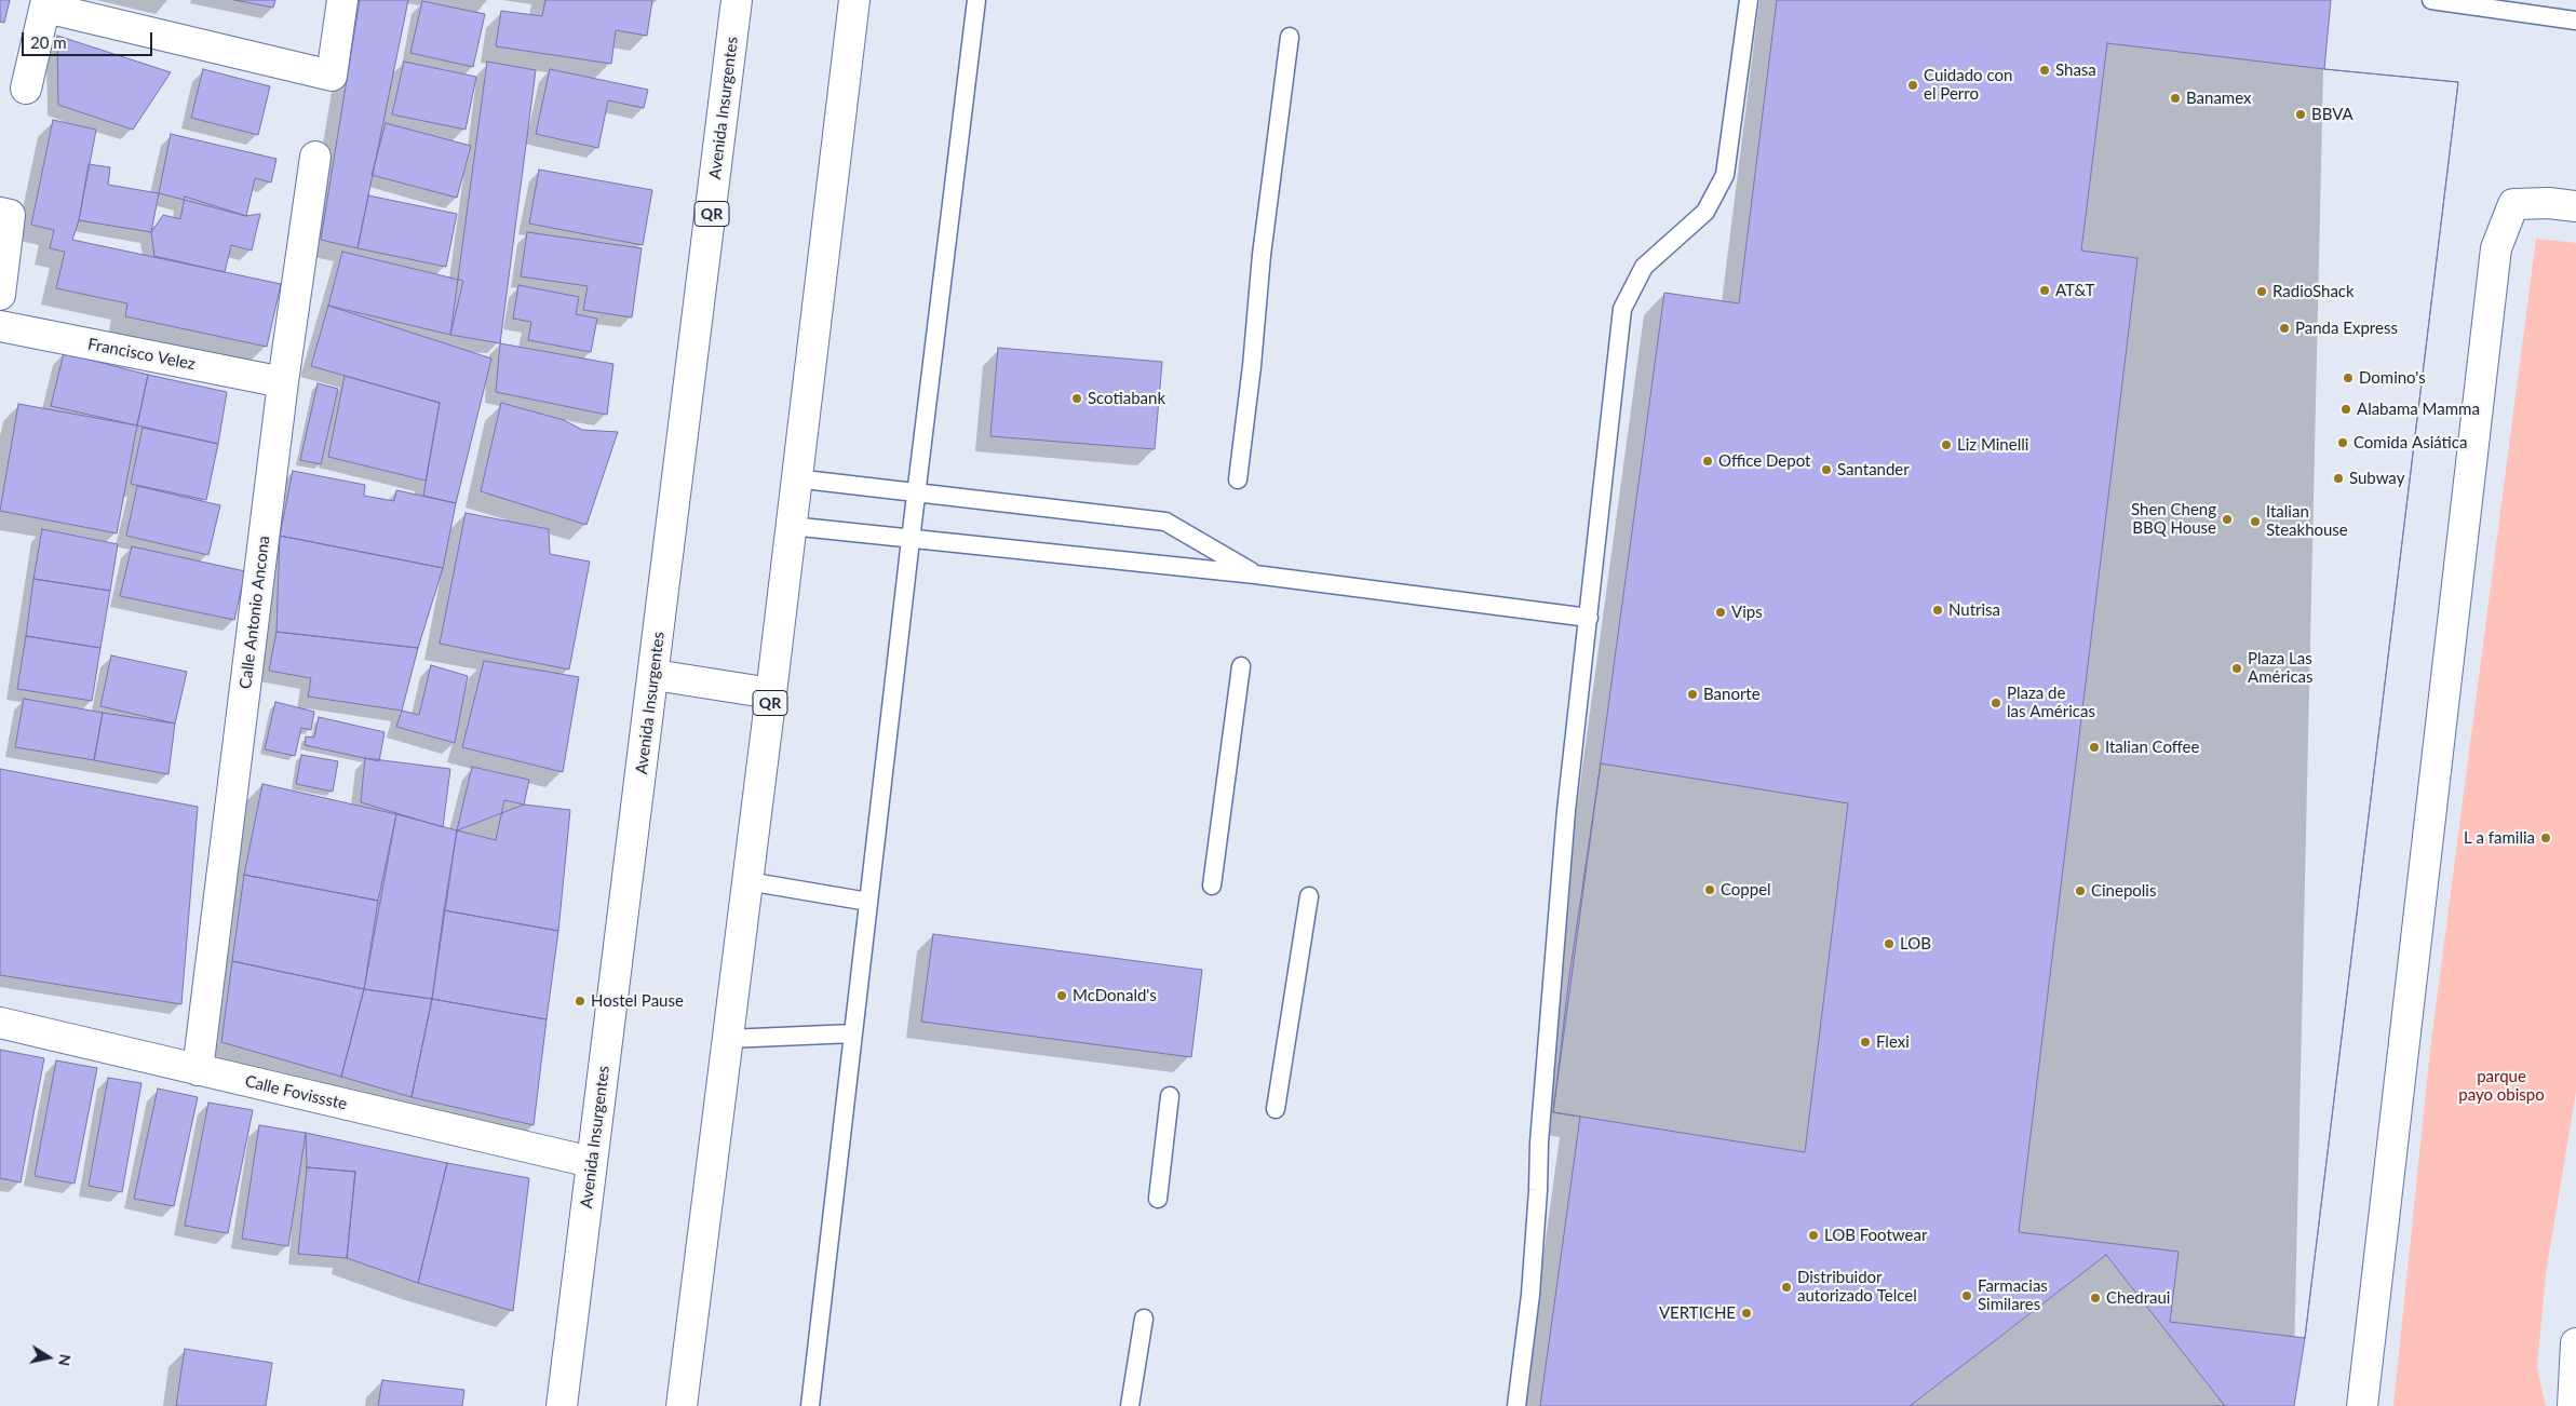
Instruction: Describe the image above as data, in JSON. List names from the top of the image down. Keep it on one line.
{"streets":{"street":["Avenida Insurgentes","QR","Francisco Velez","Calle Antonio Ancona","Calle Fovissste"]},"crossings":[["Avenida Insurgentes","Calle Fovissste"],["Francisco Velez","Calle Antonio Ancona"],["Calle Antonio Ancona","Calle Fovissste"]],"parks":["parque payo obispo"],"places":["Shasa","Cuidado con el Perro","Banamex","BBVA","AT&T","RadioShack","Panda Express","Domino's","Scotiabank","Alabama Mamma","Comida Asiática","Liz Minelli","Office Depot","Santander","Subway","Shen Cheng BBQ House","Italian Steakhouse","Nutrisa","Vips","Plaza Las Américas","Banorte","Plaza de las Américas","Italian Coffee","L a familia","Coppel","Cinepolis","LOB","McDonald's","Hostel Pause","Flexi","LOB Footwear","Distribuidor autorizado Telcel","Farmacias Similares","Chedraui","VERTICHE"],"scale_bar":"20 m","north":"right"}
